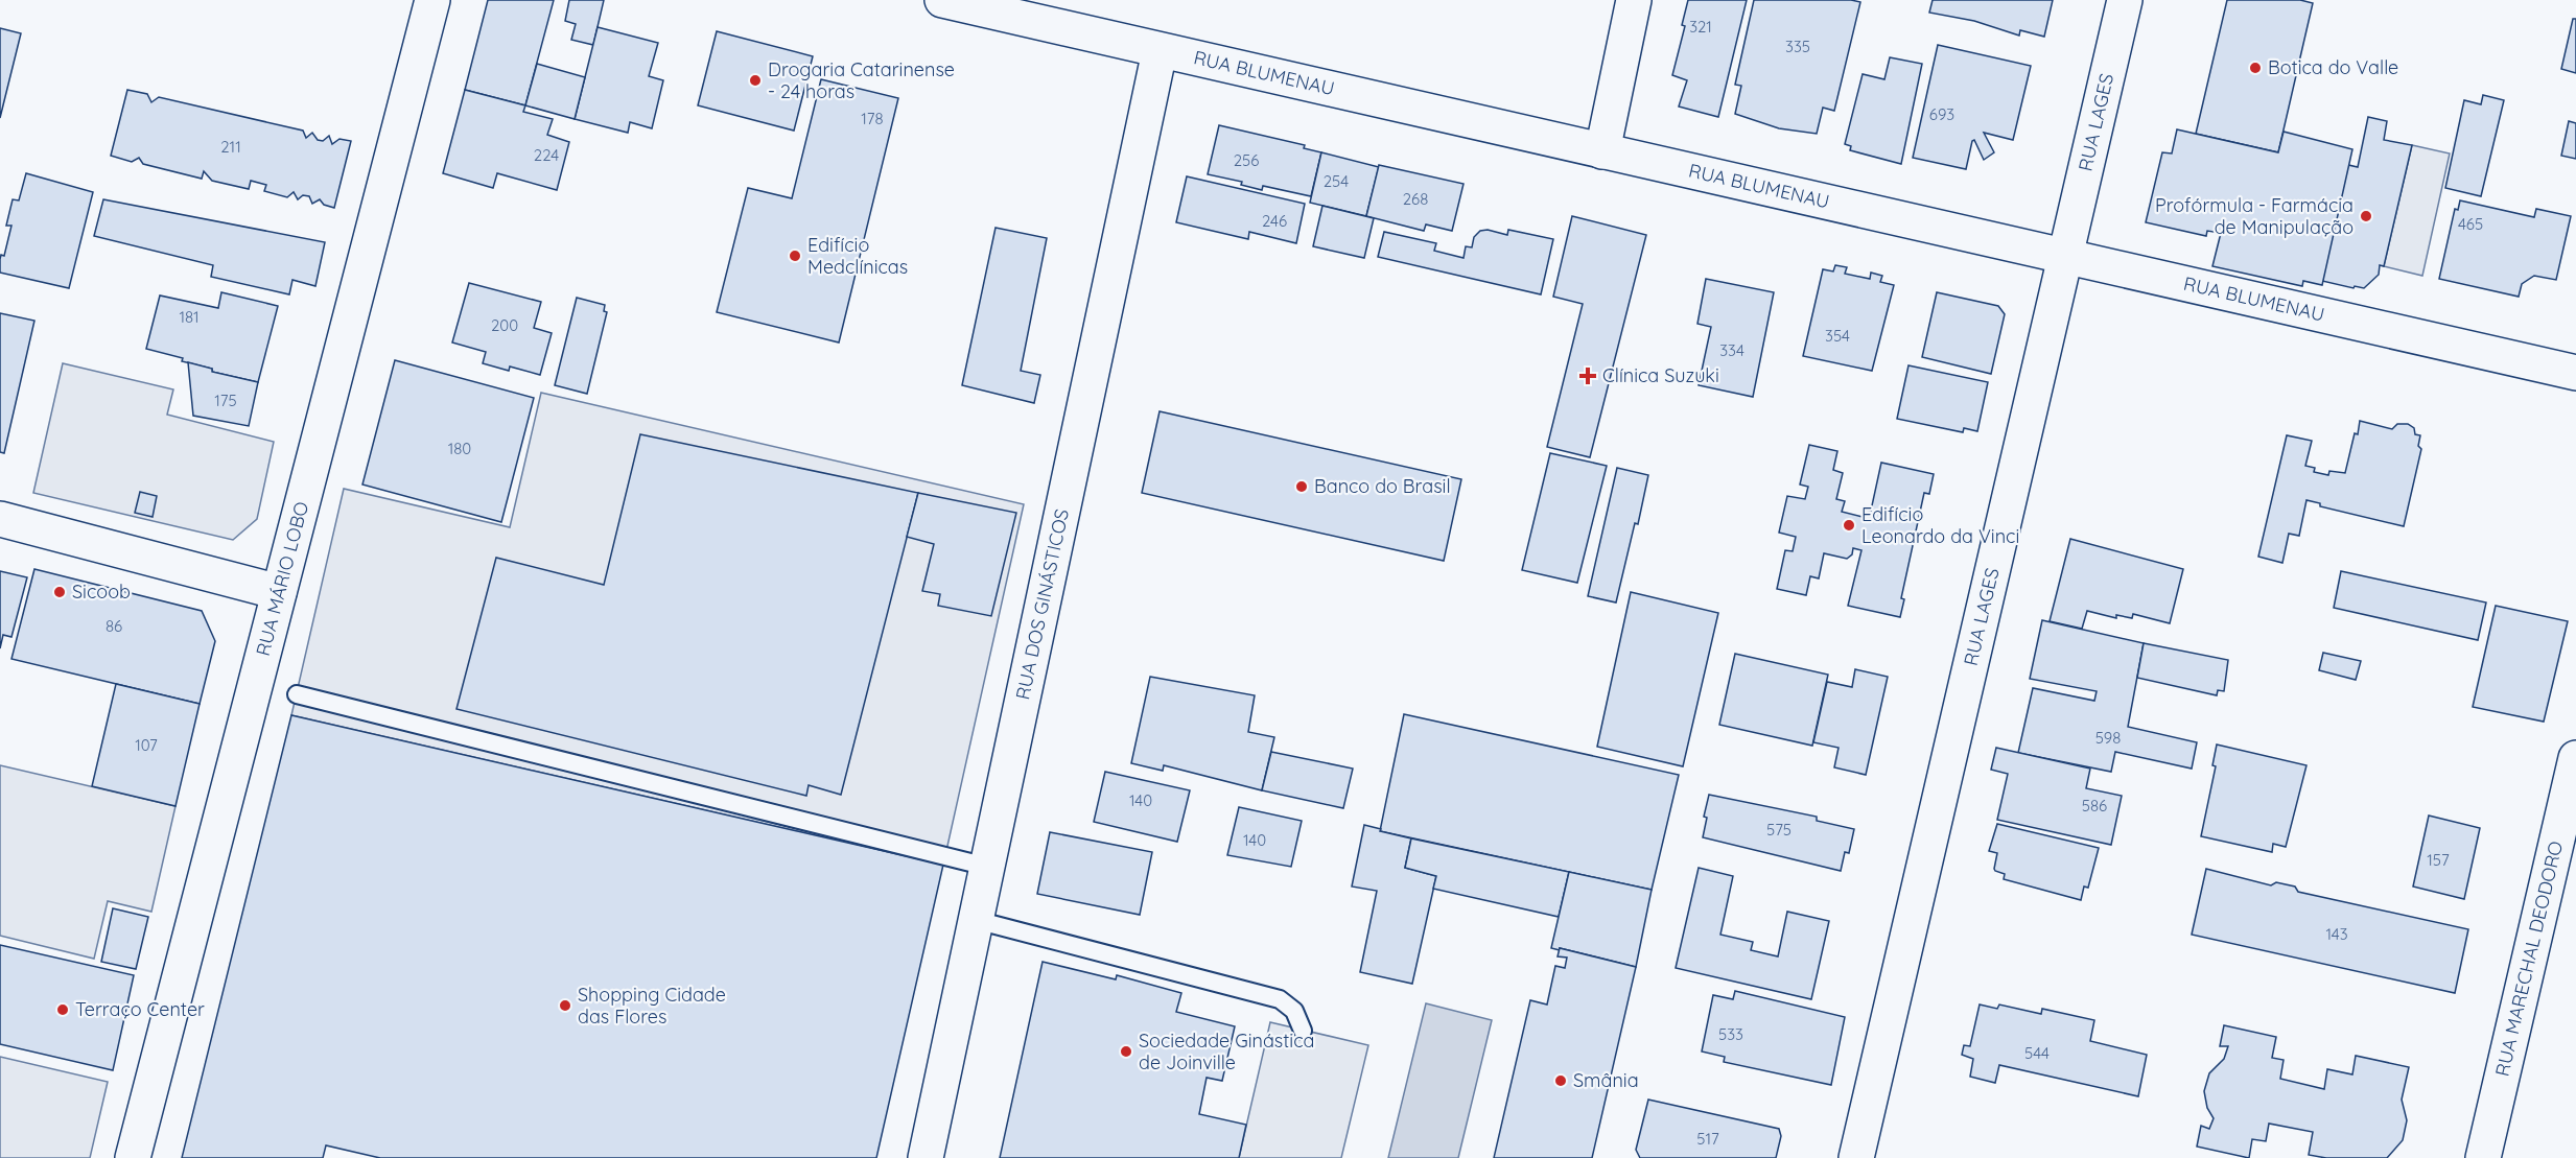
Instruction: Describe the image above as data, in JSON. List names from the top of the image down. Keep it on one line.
{"streets":{"main road":["RUA BLUMENAU","RUA LAGES","RUA MÁRIO LOBO","RUA DOS GINÁSTICOS","RUA MARECHAL DEODORO"]},"crossings":[["RUA BLUMENAU","RUA LAGES"],["RUA BLUMENAU","RUA DOS GINÁSTICOS"]],"places":{"other":["Botica do Valle","Drogaria Catarinense - 24 horas","Profórmula - Farmácia de Manipulação","Edifício Medclínicas","Banco do Brasil","Edifício Leonardo da Vinci","Sicoob","Shopping Cidade das Flores","Terraço Center","Sociedade Ginástica de Joinville","Smânia"],"health":["Clínica Suzuki"]},"house_numbers":["321","335","693","178","211","224","256","254","268","246","465","181","200","354","334","175","180","86","598","107","140","586","575","140","157","143","533","544","517"]}
